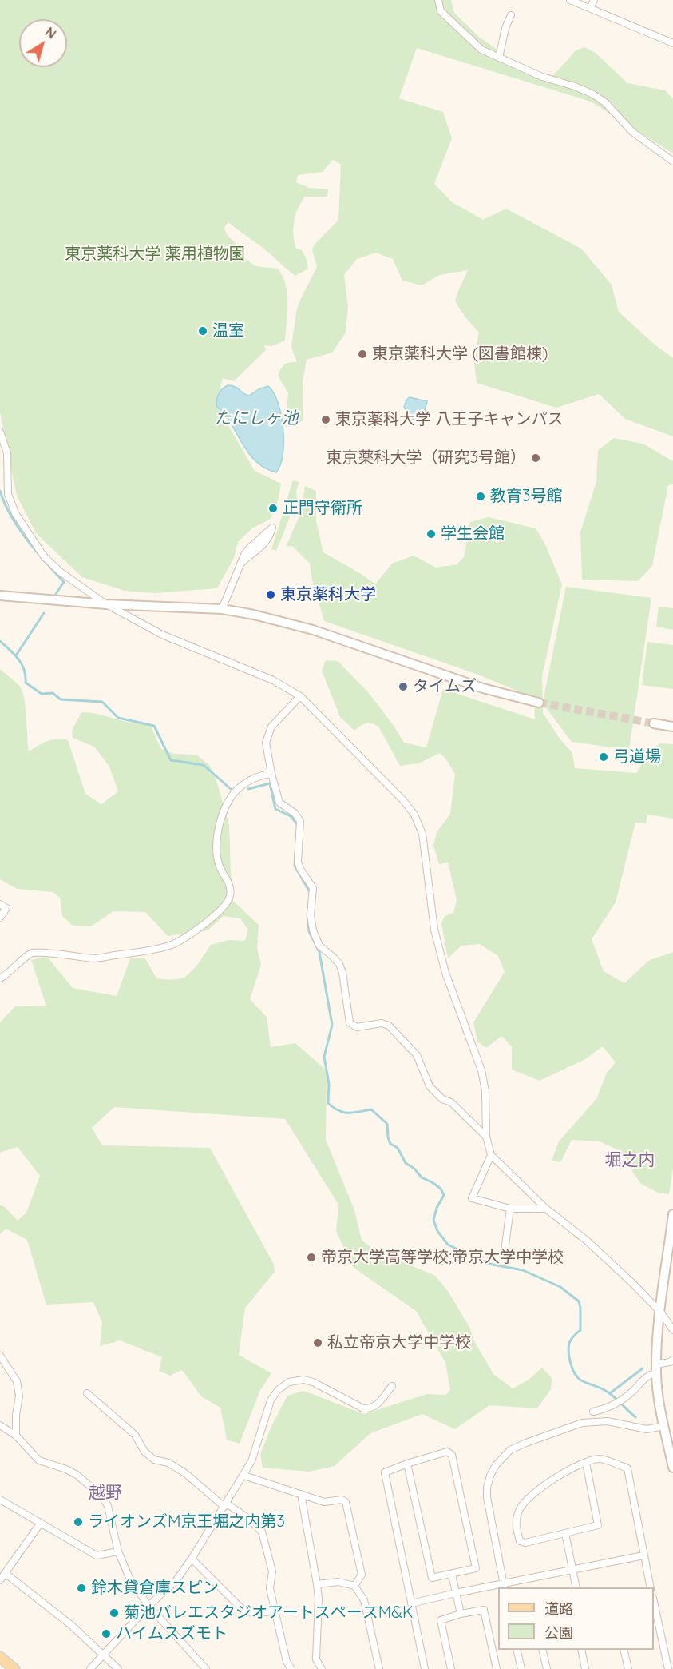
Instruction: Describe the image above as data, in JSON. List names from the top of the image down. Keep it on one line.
{"districts":["堀之内","越野"],"water":["たにしヶ池"],"parks":["東京薬科大学 薬用植物園"],"places":["温室","東京薬科大学 (図書館棟)","東京薬科大学 八王子キャンパス","東京薬科大学（研究3号館）","教育3号館","正門守衛所","学生会館","東京薬科大学","タイムズ","弓道場","帝京大学高等学校;帝京大学中学校","私立帝京大学中学校","ライオンズM京王堀之内第3","鈴木貸倉庫スピン","菊池バレエスタジオアートスペースM&K","ハイムスズモト"],"legend":["道路","公園"],"north":"top right"}
